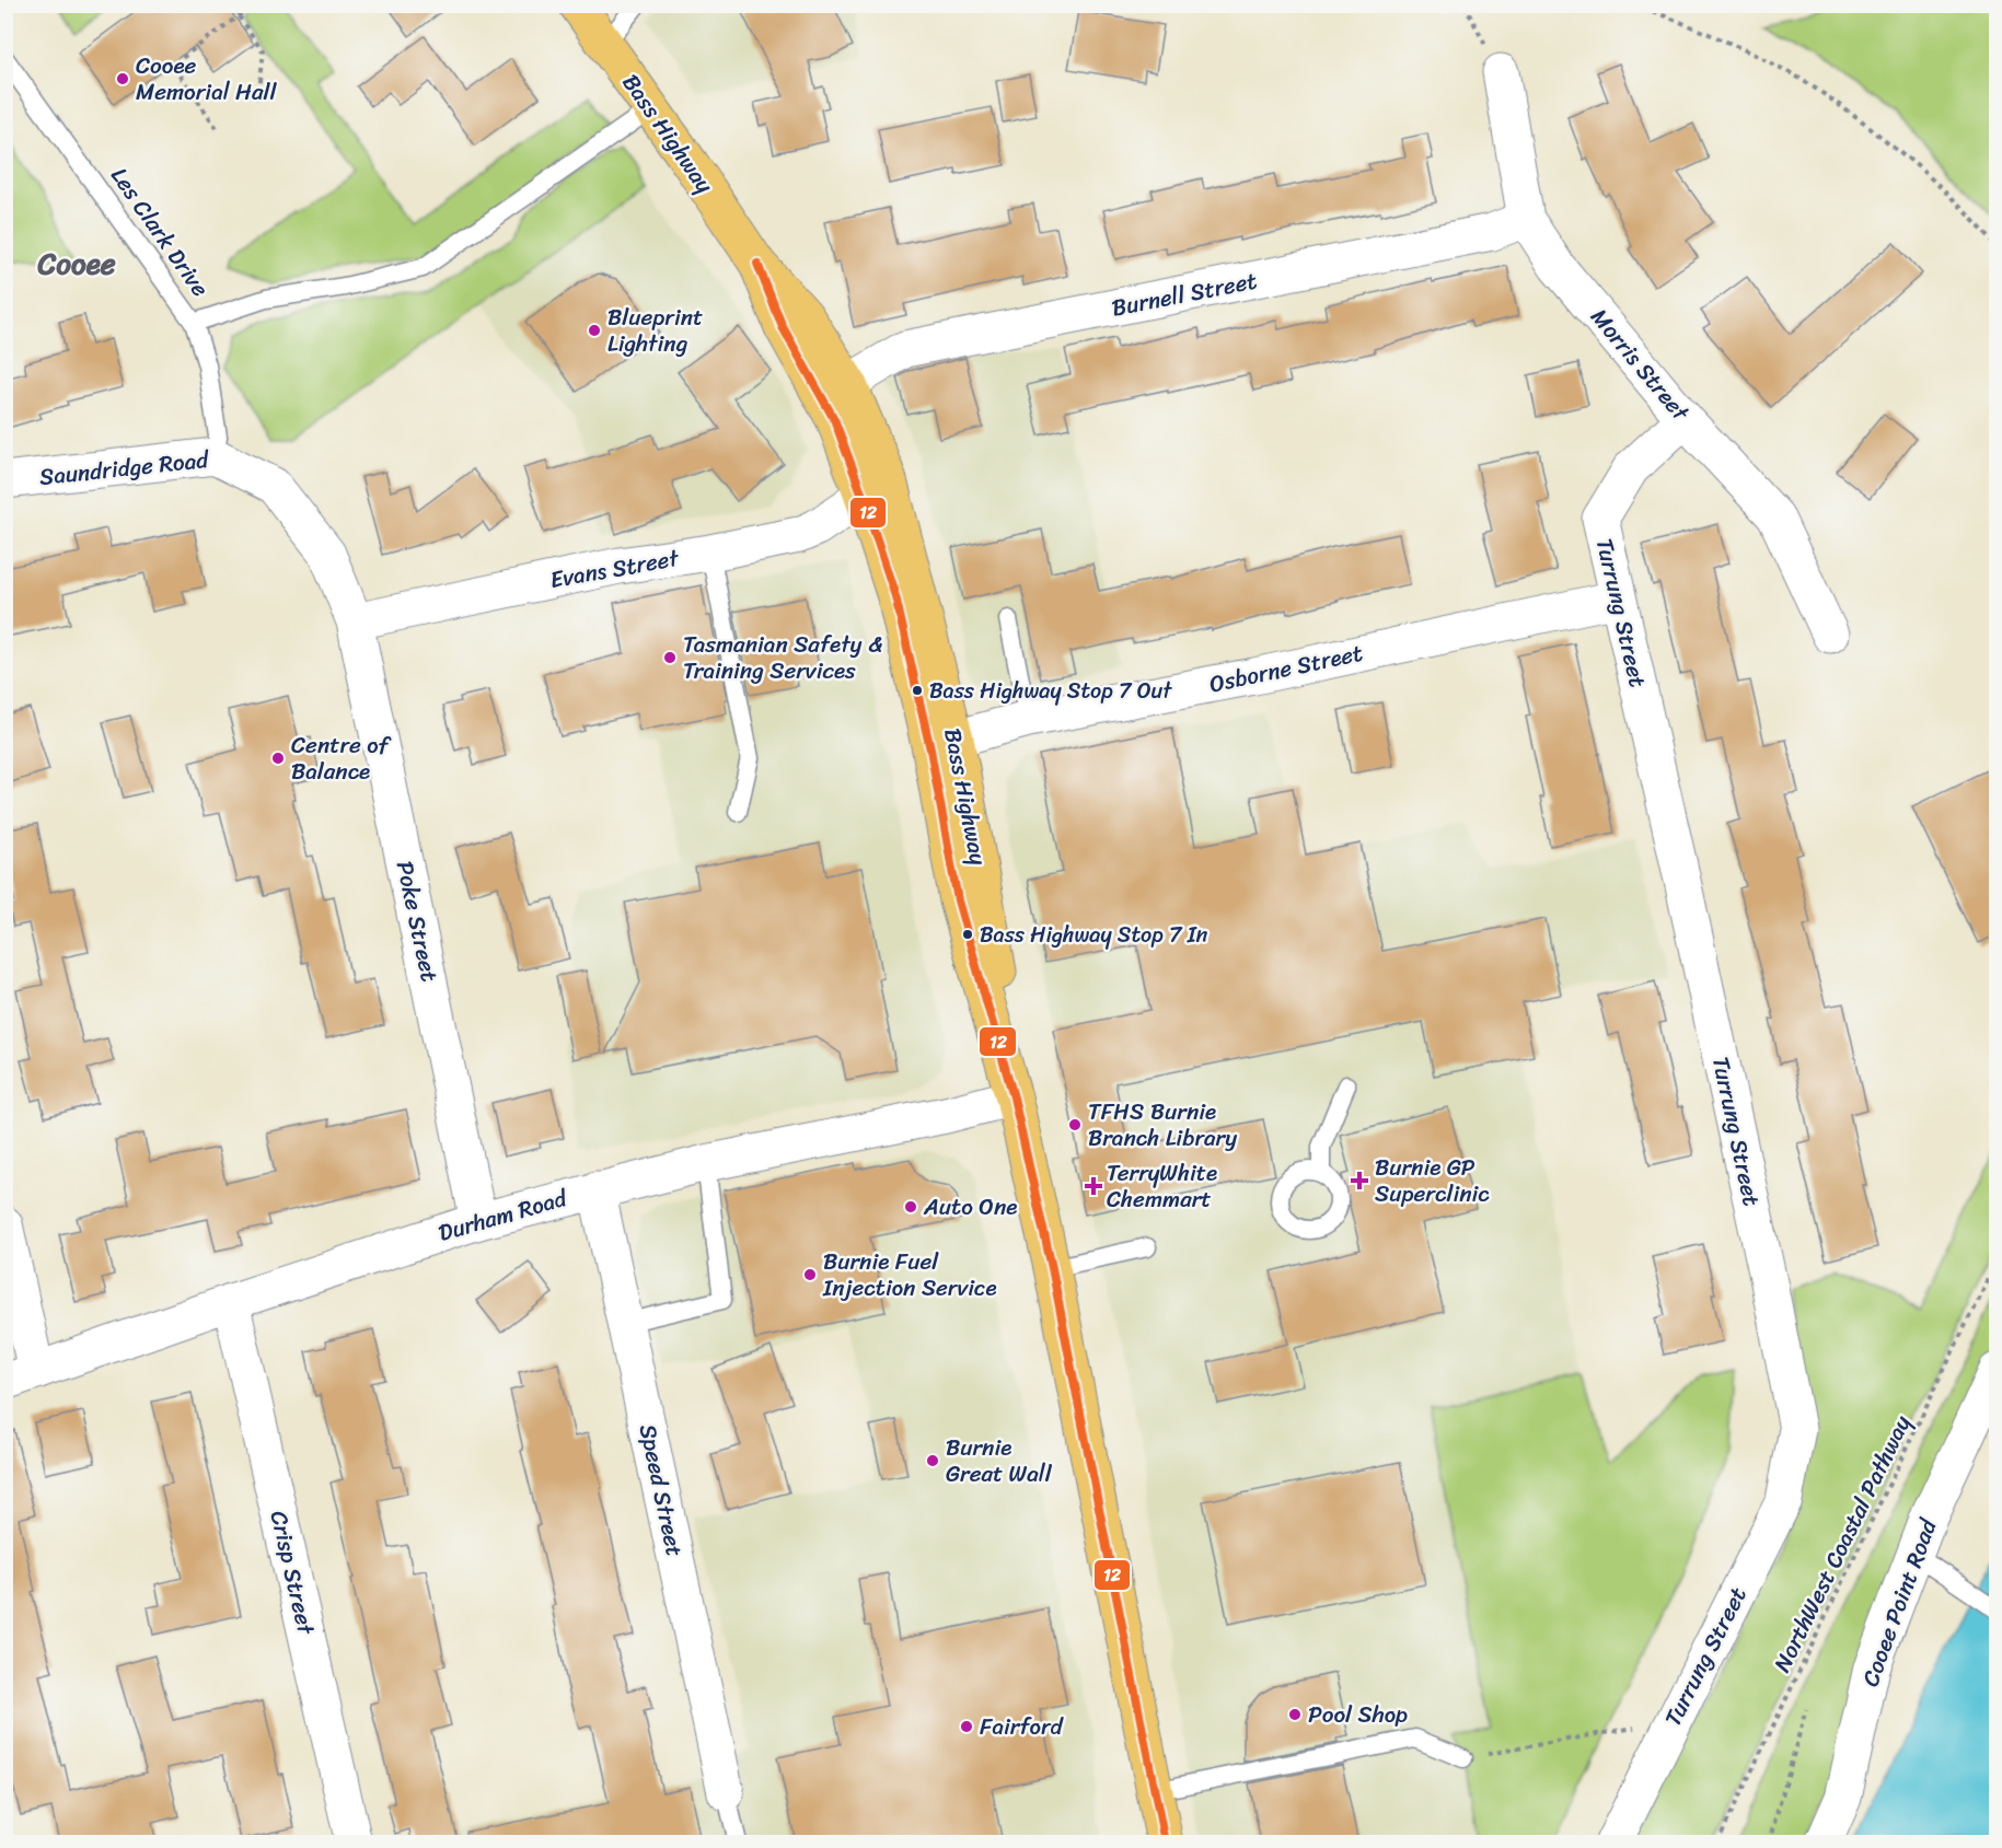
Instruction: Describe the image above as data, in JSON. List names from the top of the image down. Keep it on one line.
{"streets":{"highway":["Bass Highway"],"street":["Burnell Street","Morris Street","Saundridge Road","Evans Street","Turrung Street","Osborne Street","Poke Street","Durham Road","Speed Street","Crisp Street","Cooee Point Road"],"lane":["Les Clark Drive"],"path":["NorthWest Coastal Pathway"]},"crossings":[["Bass Highway","Burnell Street"],["Bass Highway","Evans Street"],["Bass Highway","Osborne Street"],["Bass Highway","Durham Road"],["Les Clark Drive","Saundridge Road"],["Burnell Street","Morris Street"],["Morris Street","Turrung Street"],["Saundridge Road","Evans Street"],["Saundridge Road","Poke Street"],["Evans Street","Poke Street"],["Turrung Street","Osborne Street"],["Poke Street","Durham Road"],["Durham Road","Speed Street"],["Durham Road","Crisp Street"]],"districts":["Cooee"],"places":{"other":["Cooee Memorial Hall","Blueprint Lighting","Tasmanian Safety & Training Services","Bass Highway Stop 7 Out","Centre of Balance","Bass Highway Stop 7 In","TFHS Burnie Branch Library","Auto One","Burnie Fuel Injection Service","Burnie Great Wall","Pool Shop","Fairford"],"health":["Burnie GP Superclinic","TerryWhite Chemmart"]},"lines":["transit line 12"]}
